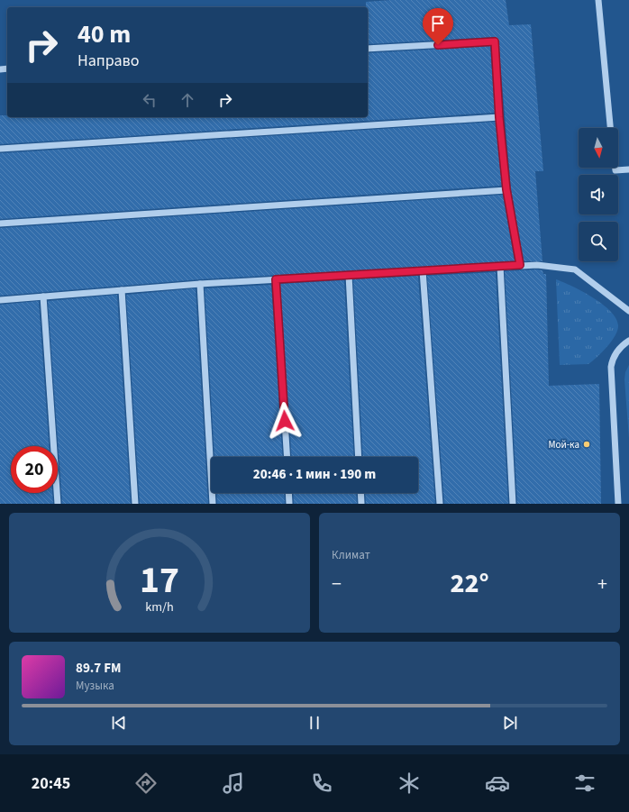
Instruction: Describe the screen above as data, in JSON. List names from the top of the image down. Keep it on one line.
{"places":["Мой-ка"],"north":"bottom","page":{"turn":["40 m","Направо"],"limit":"20","trip":"20:46 · 1 мин · 190 m","tile":"Климат","heat":["−","22°","+"],"song":["89.7 FM","Музыка"],"tabs":"20:45","gauge":["17","km/h"]}}
